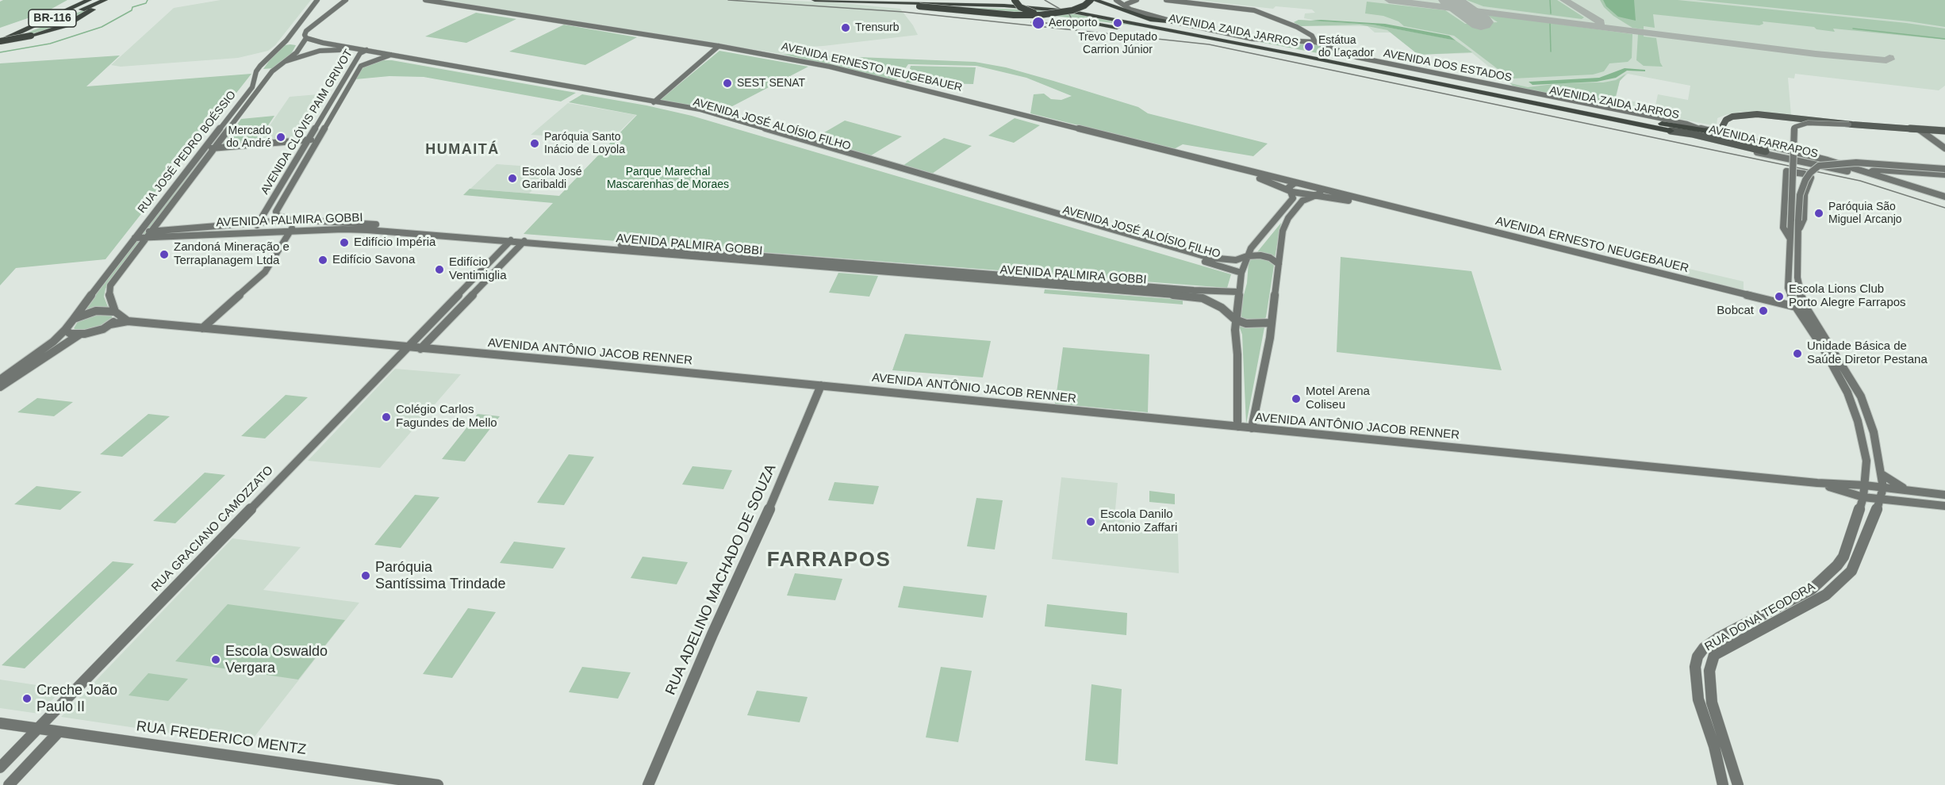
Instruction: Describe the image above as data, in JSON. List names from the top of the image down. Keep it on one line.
{"streets":{"highway":["BR-116","AVENIDA ZAIDA JARROS"],"main road":["AVENIDA FARRAPOS"],"street":["AVENIDA DOS ESTADOS","AVENIDA ERNESTO NEUGEBAUER","AVENIDA CLÓVIS PAIM GRIVOT","AVENIDA JOSÉ ALOÍSIO FILHO","RUA JOSÉ PEDRO BOÉSSIO","AVENIDA PALMIRA GOBBI","AVENIDA ANTÔNIO JACOB RENNER","RUA GRACIANO CAMOZZATO","RUA ADELINO MACHADO DE SOUZA","RUA DONA TEODORA","RUA FREDERICO MENTZ"]},"crossings":[["AVENIDA ZAIDA JARROS","AVENIDA DOS ESTADOS"],["AVENIDA ZAIDA JARROS","AVENIDA FARRAPOS"],["AVENIDA DOS ESTADOS","AVENIDA FARRAPOS"],["AVENIDA ERNESTO NEUGEBAUER","RUA DONA TEODORA"],["AVENIDA CLÓVIS PAIM GRIVOT","AVENIDA JOSÉ ALOÍSIO FILHO"],["AVENIDA CLÓVIS PAIM GRIVOT","AVENIDA PALMIRA GOBBI"],["AVENIDA JOSÉ ALOÍSIO FILHO","RUA JOSÉ PEDRO BOÉSSIO"],["RUA JOSÉ PEDRO BOÉSSIO","AVENIDA PALMIRA GOBBI"],["RUA JOSÉ PEDRO BOÉSSIO","AVENIDA ANTÔNIO JACOB RENNER"],["AVENIDA PALMIRA GOBBI","RUA GRACIANO CAMOZZATO"],["AVENIDA ANTÔNIO JACOB RENNER","RUA GRACIANO CAMOZZATO"],["AVENIDA ANTÔNIO JACOB RENNER","RUA ADELINO MACHADO DE SOUZA"],["AVENIDA ANTÔNIO JACOB RENNER","RUA DONA TEODORA"],["RUA GRACIANO CAMOZZATO","RUA FREDERICO MENTZ"]],"districts":["HUMAITÁ","FARRAPOS"],"parks":["Parque Marechal Mascarenhas de Moraes"],"places":["Aeroporto","Trevo Deputado Carrion Júnior","Trensurb","Estátua do Laçador","SEST SENAT","Mercado do André","Paróquia Santo Inácio de Loyola","Escola José Garibaldi","Paróquia São Miguel Arcanjo","Edifício Impéria","Zandoná Mineração e Terraplanagem Ltda","Edifício Savona","Edifício Ventimiglia","Escola Lions Club Porto Alegre Farrapos","Bobcat","Unidade Básica de Saúde Diretor Pestana","Motel Arena Coliseu","Colégio Carlos Fagundes de Mello","Escola Danilo Antonio Zaffari","Paróquia Santíssima Trindade","Escola Oswaldo Vergara","Creche João Paulo II"]}
